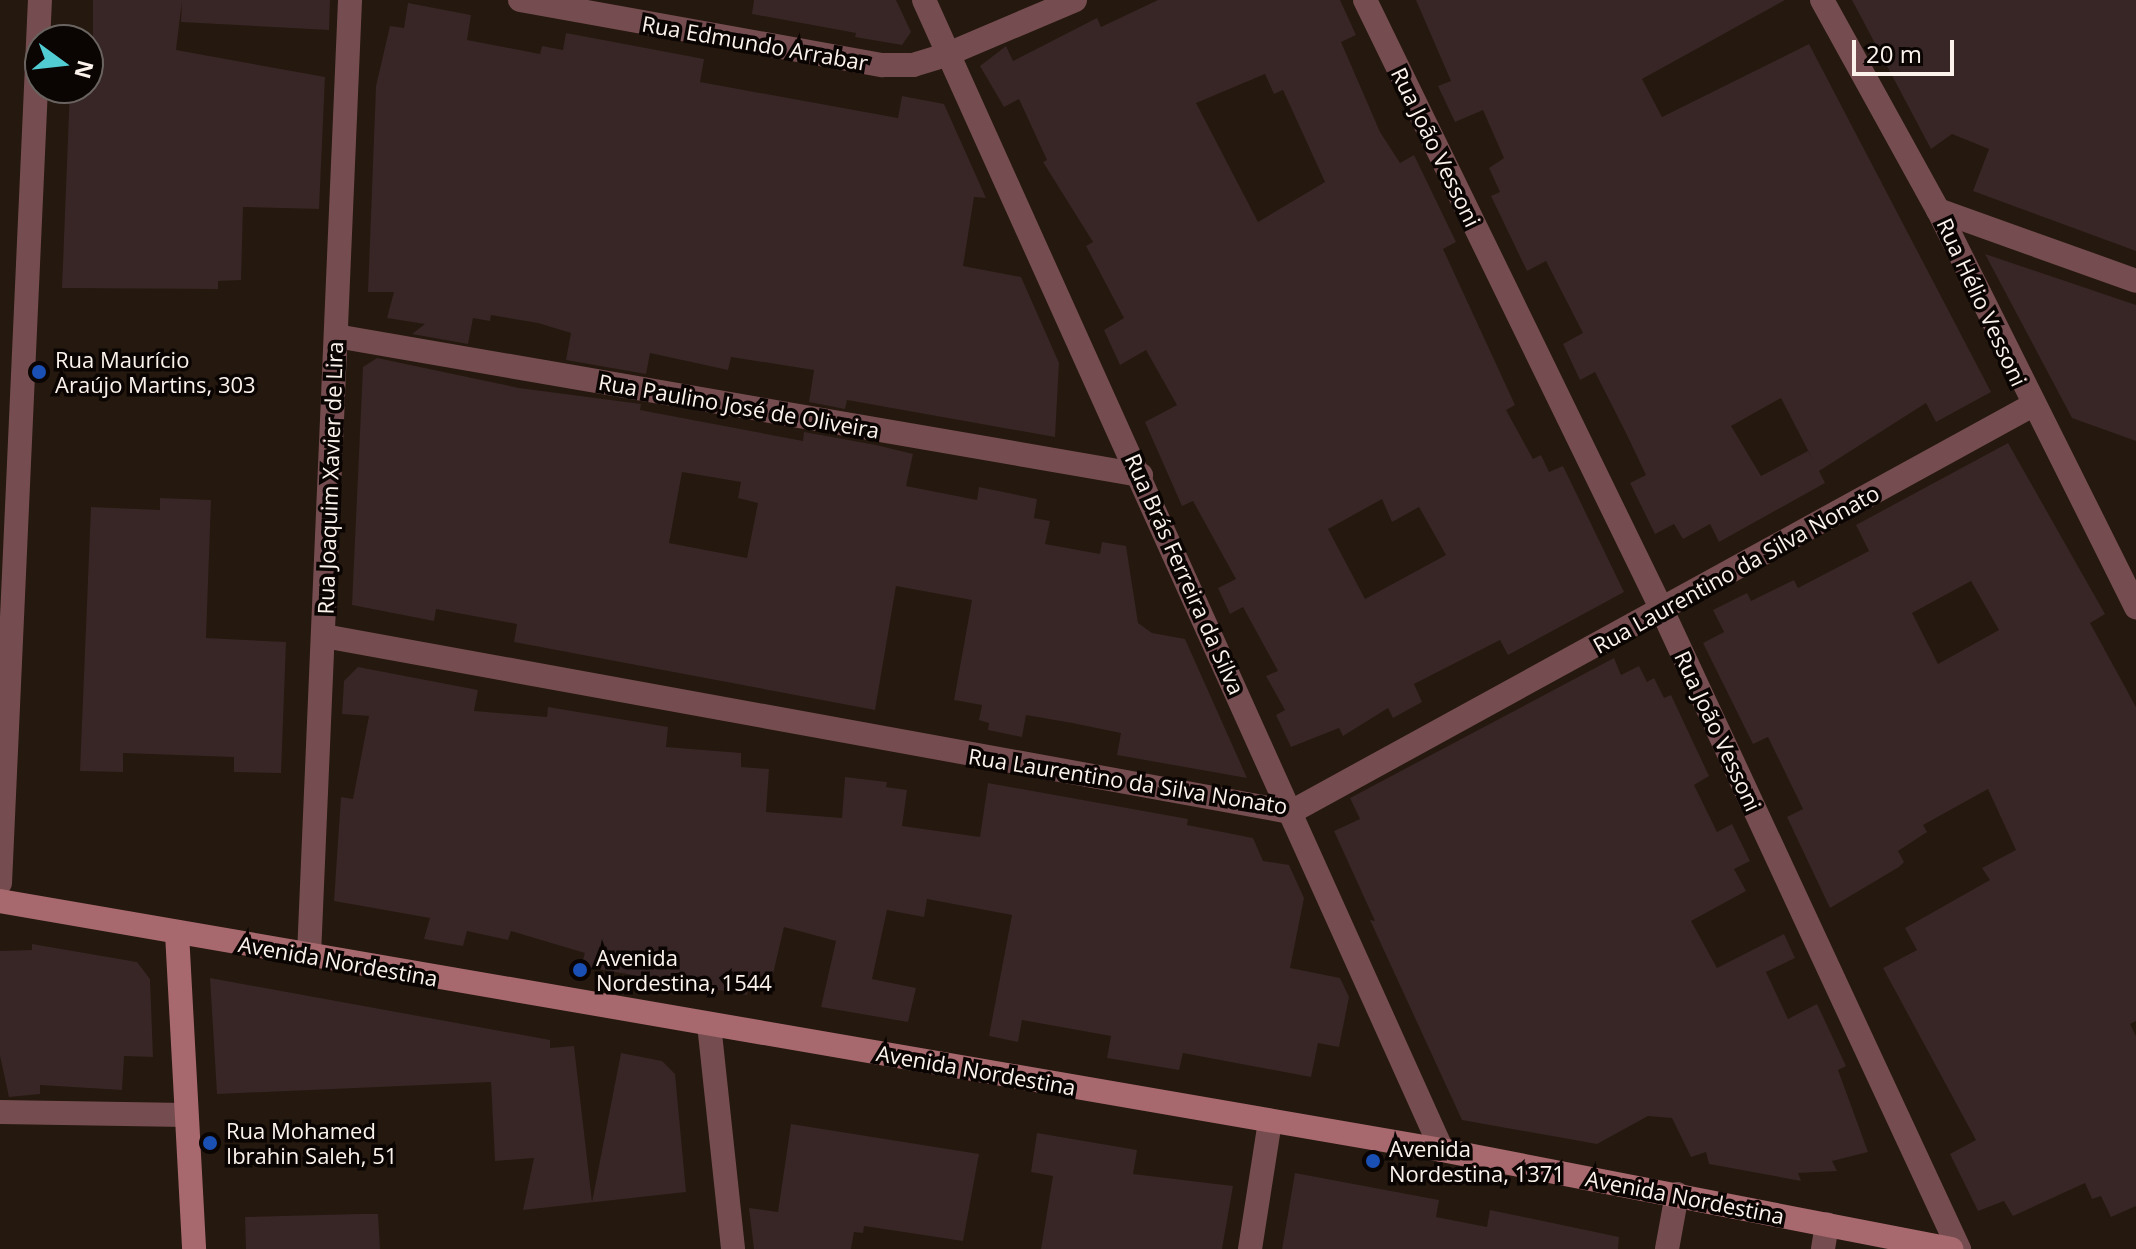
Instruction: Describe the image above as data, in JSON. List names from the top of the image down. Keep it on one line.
{"streets":{"main road":["Avenida Nordestina"],"street":["Rua Edmundo Arrabar","Rua João Vessoni","Rua Hélio Vessoni","Rua Paulino José de Oliveira","Rua Joaquim Xavier de Lira","Rua Laurentino da Silva Nonato","Rua Brás Ferreira da Silva"]},"crossings":[["Rua Edmundo Arrabar","Rua Brás Ferreira da Silva"],["Rua João Vessoni","Rua Laurentino da Silva Nonato"],["Rua Hélio Vessoni","Rua Laurentino da Silva Nonato"],["Rua Paulino José de Oliveira","Rua Joaquim Xavier de Lira"],["Rua Paulino José de Oliveira","Rua Brás Ferreira da Silva"],["Rua Joaquim Xavier de Lira","Rua Laurentino da Silva Nonato"],["Rua Joaquim Xavier de Lira","Avenida Nordestina"],["Rua Laurentino da Silva Nonato","Rua Brás Ferreira da Silva"],["Rua Brás Ferreira da Silva","Avenida Nordestina"]],"places":["Rua Maurício Araújo Martins, 303","Avenida Nordestina, 1544","Rua Mohamed Ibrahin Saleh, 51","Avenida Nordestina, 1371"],"scale_bar":"20 m","north":"right"}
